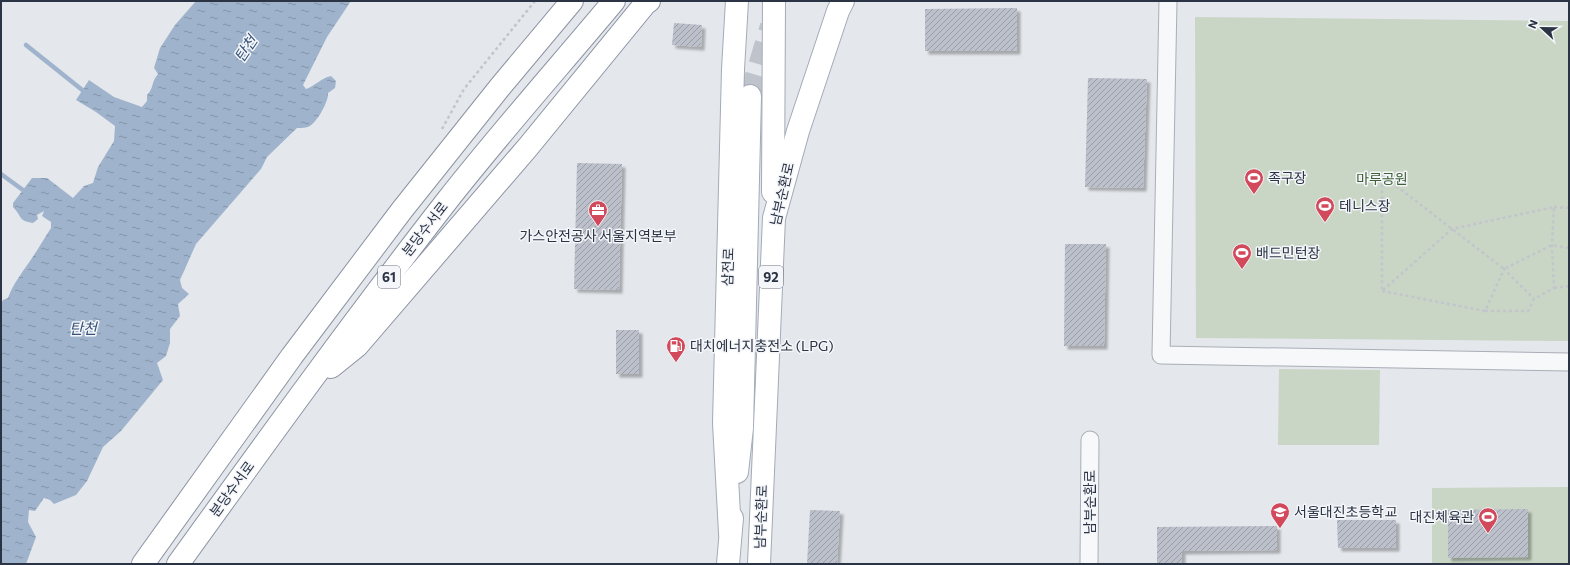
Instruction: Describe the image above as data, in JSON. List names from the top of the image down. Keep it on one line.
{"streets":{"main road":["남부순환로","분당수서로","삼전로","61","92"]},"crossings":[["남부순환로","삼전로"]],"water":["탄천"],"parks":["마루공원"],"places":{"sports":["족구장","테니스장","배드민턴장","대진체육관"],"office":["가스안전공사 서울지역본부"],"fuel station":["대치에너지충전소 (LPG)"],"school or university":["서울대진초등학교"]},"north":"left"}
